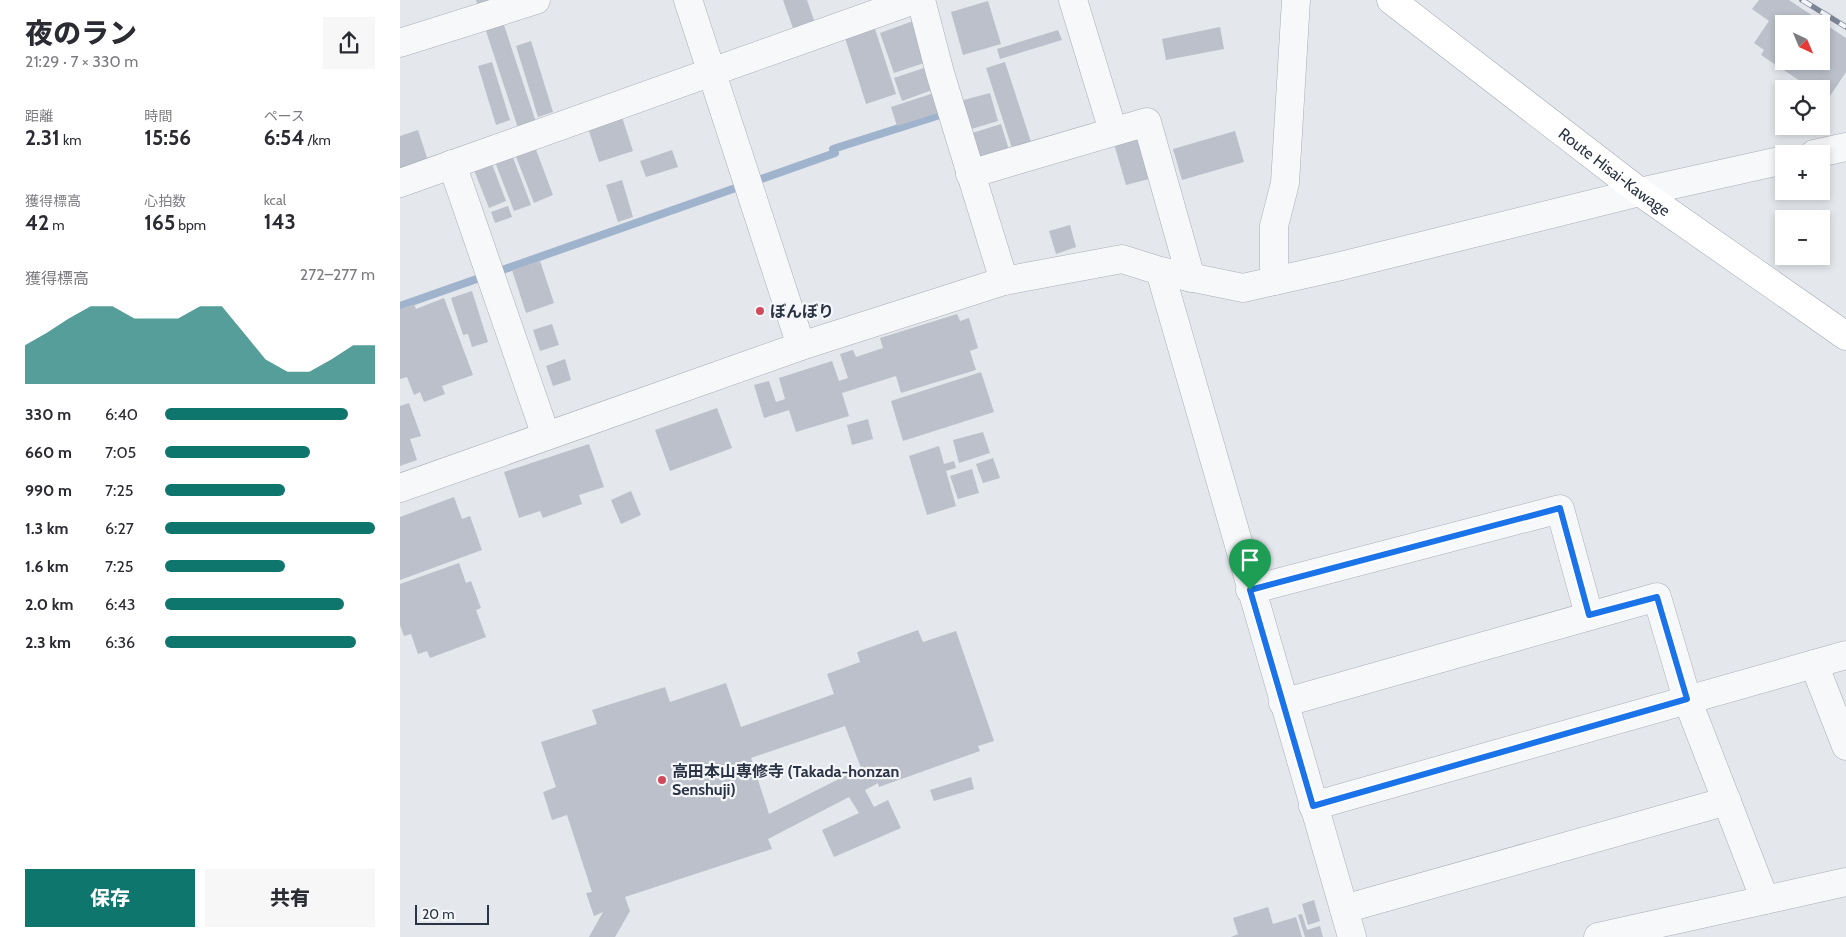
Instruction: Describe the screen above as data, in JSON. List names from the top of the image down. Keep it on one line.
{"streets":{"main road":["Route Hisai-Kawage"]},"places":["ぼんぼり","高田本山専修寺 (Takada-honzan Senshuji)"],"scale_bar":"20 m","north":"bottom right","page":{"heading":["夜のラン","21:29 · 7 × 330 m"],"map_buttons":["+","−"],"stats":[["距離","2.31 km"],["時間","15:56"],["ペース","6:54 /km"],["獲得標高","42 m"],["心拍数","165 bpm"],["kcal","143"]],"chart":["獲得標高","272–277 m"],"list":[{"name":"330 m","note":"6:40"},{"name":"660 m","note":"7:05"},{"name":"990 m","note":"7:25"},{"name":"1.3 km","note":"6:27"},{"name":"1.6 km","note":"7:25"},{"name":"2.0 km","note":"6:43"},{"name":"2.3 km","note":"6:36"}],"buttons":["保存","共有"],"scale":"20 m"}}
